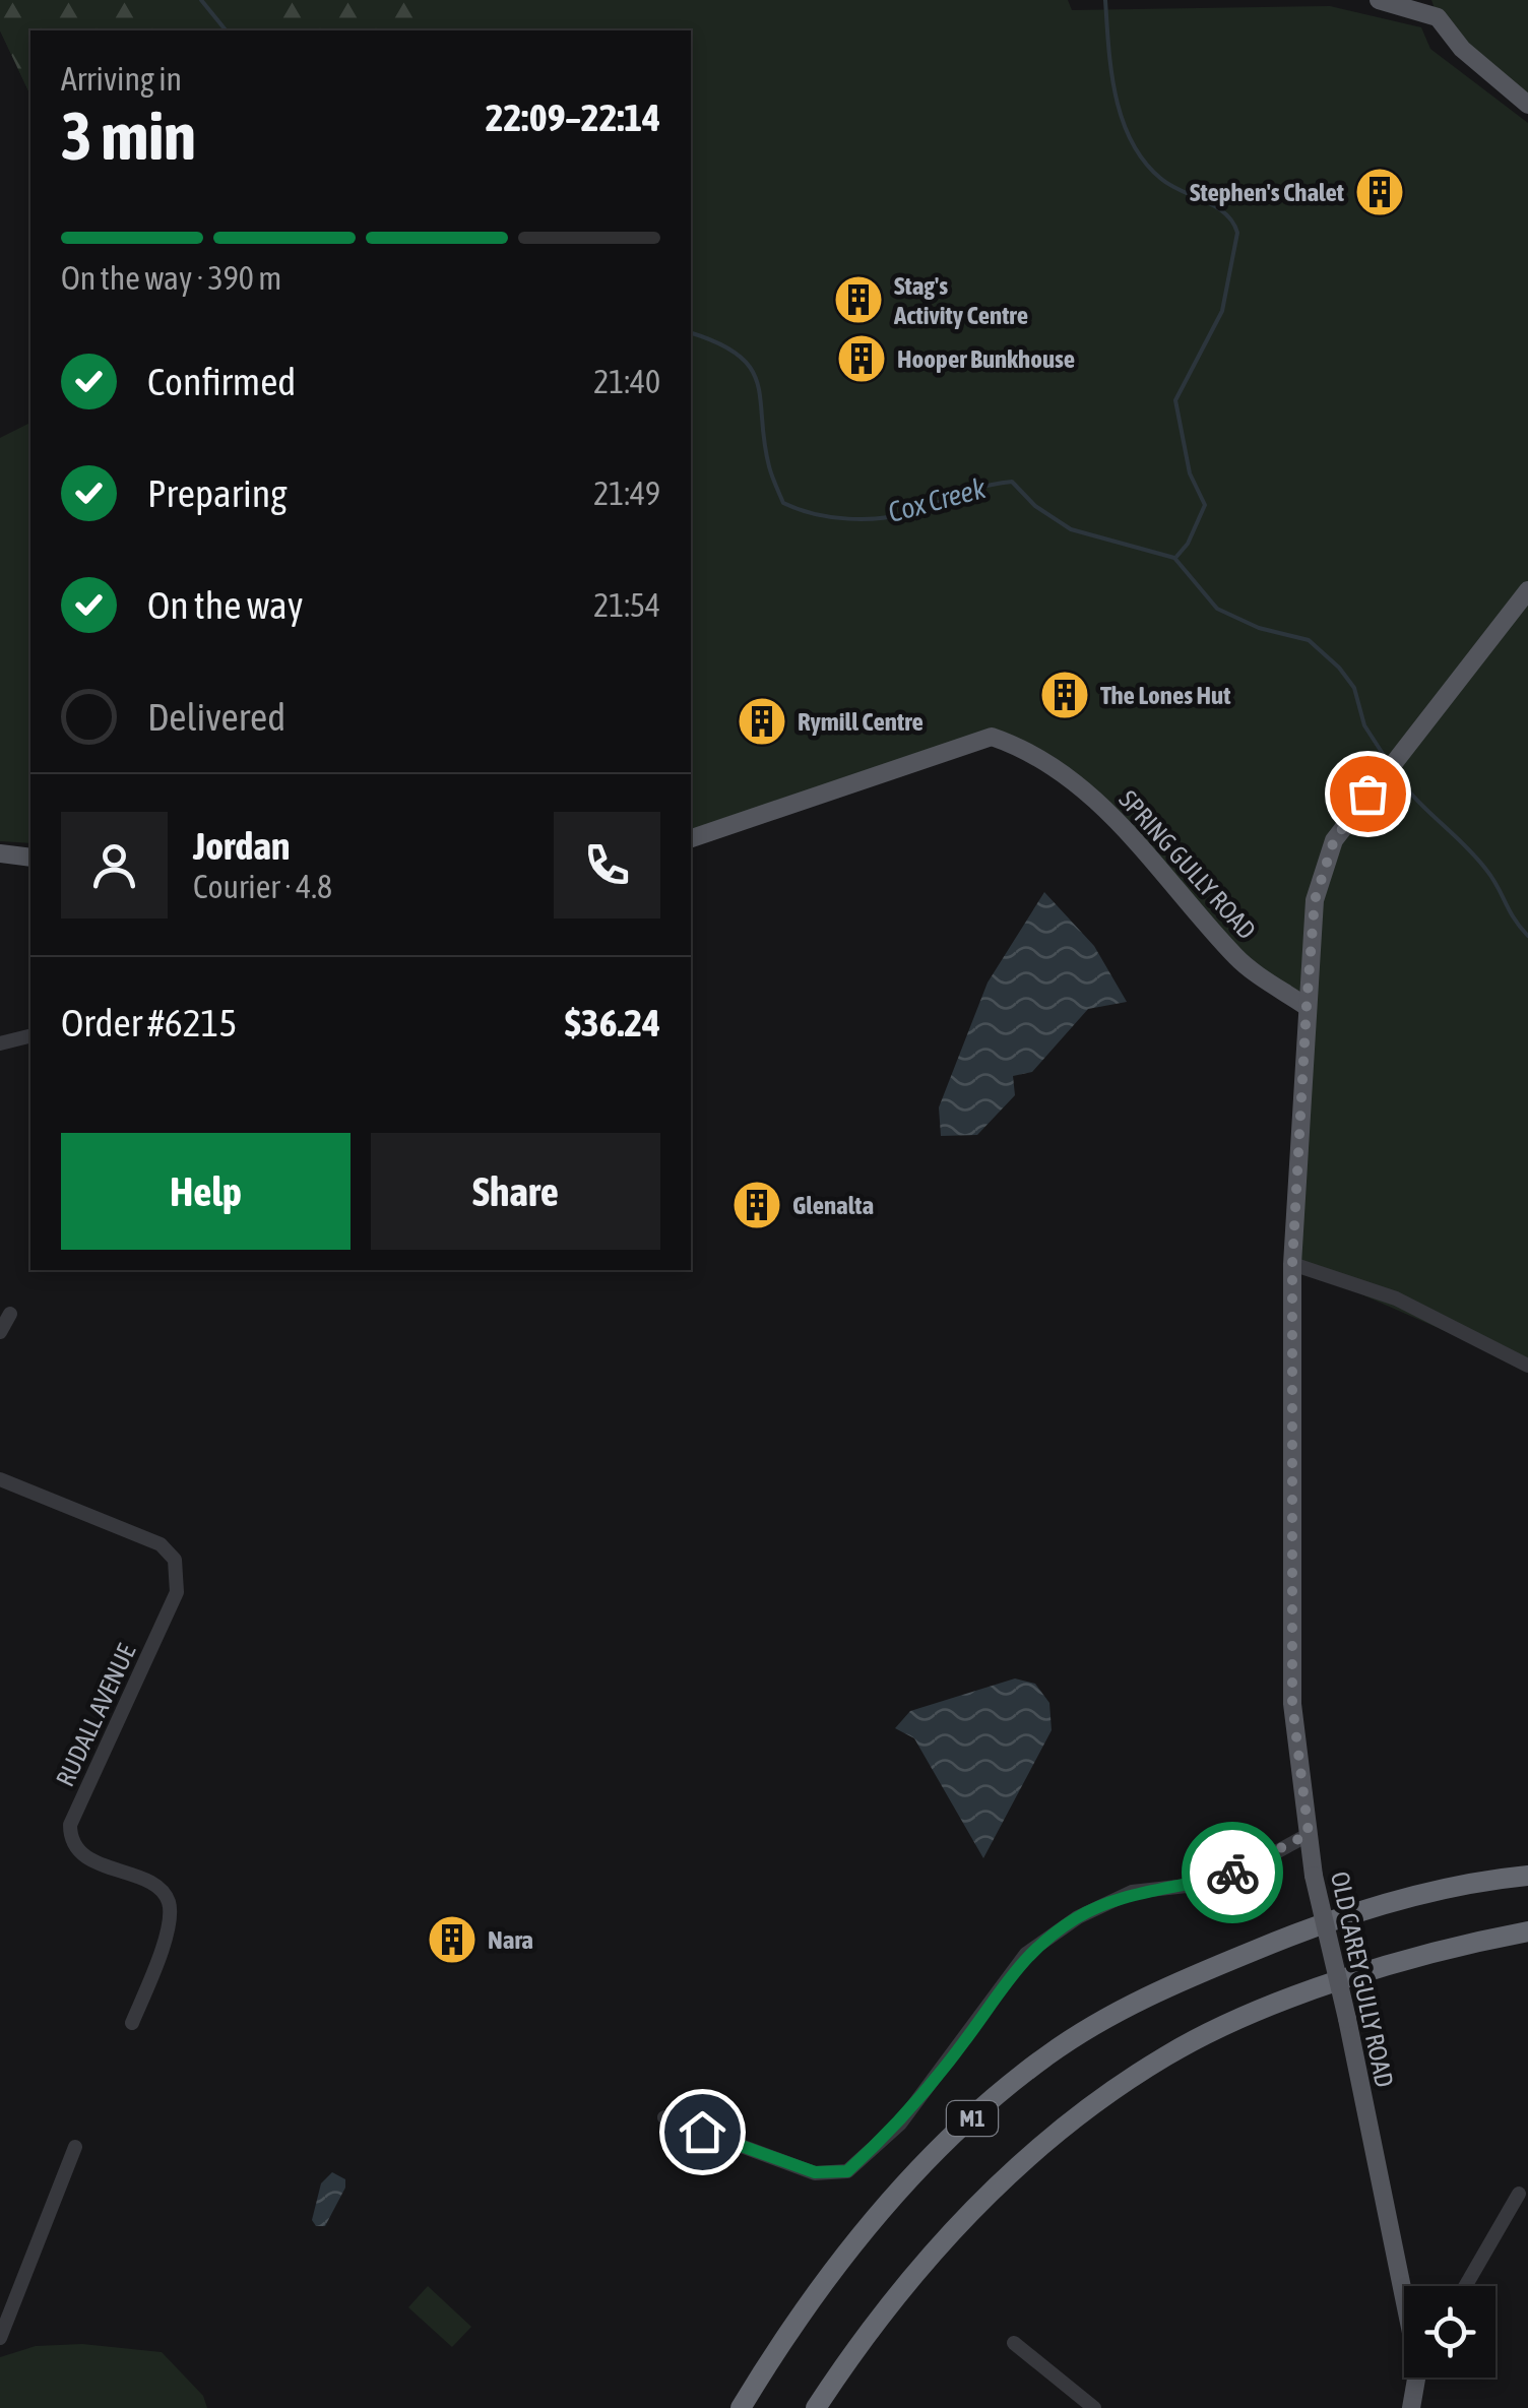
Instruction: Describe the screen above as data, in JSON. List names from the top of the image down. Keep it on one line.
{"streets":{"highway":["M1"],"main road":["SPRING GULLY ROAD","OLD CAREY GULLY ROAD"],"street":["RUDALL AVENUE"]},"crossings":[["SPRING GULLY ROAD","OLD CAREY GULLY ROAD"]],"water":["Cox Creek"],"places":{"building":["Stephen's Chalet","Stag's Activity Centre","Hooper Bunkhouse","The Lones Hut","Rymill Centre","Glenalta","Nara"]},"page":{"heading":["3 min","Arriving in","22:09–22:14"],"panel":["Jordan","Courier · 4.8","Order #6215","$36.24"],"bar":"On the way · 390 m","list":[["Confirmed","21:40"],["Preparing","21:49"],["On the way","21:54"],"Delivered"],"buttons":["Help","Share"]}}
